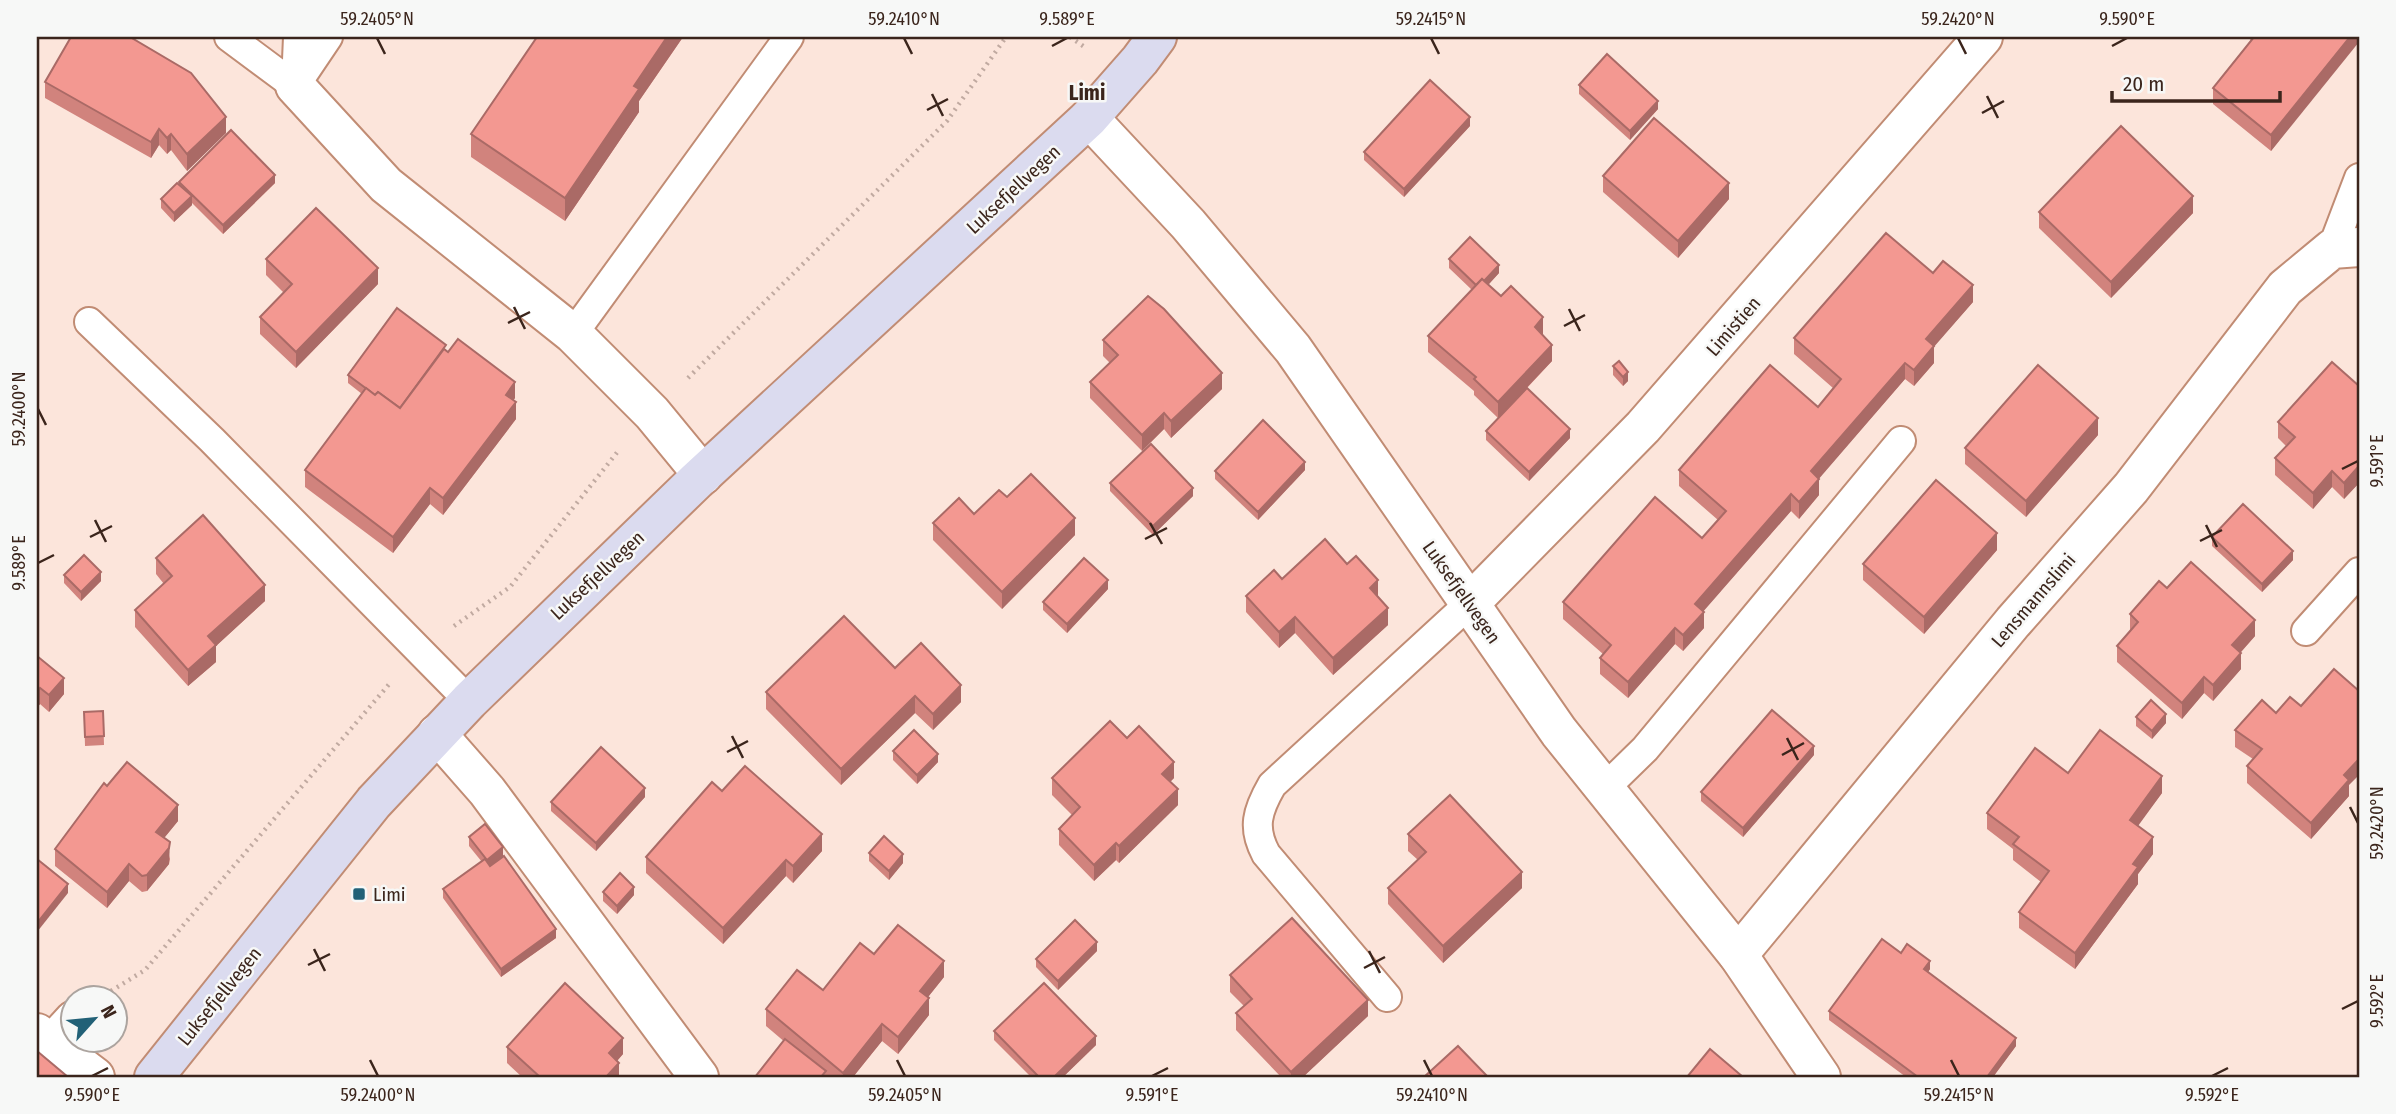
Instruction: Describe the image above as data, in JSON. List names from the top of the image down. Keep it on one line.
{"streets":{"main road":["Luksefjellvegen"],"street":["Limistien","Lensmannslimi"]},"crossings":[["Luksefjellvegen","Limistien"],["Luksefjellvegen","Lensmannslimi"]],"districts":["Limi"],"places":{"transit":["Limi"]},"scale_bar":"20 m","north":"top right","coordinates":["59.2405°N","59.2410°N","9.589°E","59.2415°N","59.2420°N","9.590°E","59.2400°N","9.591°E","9.592°E"]}
